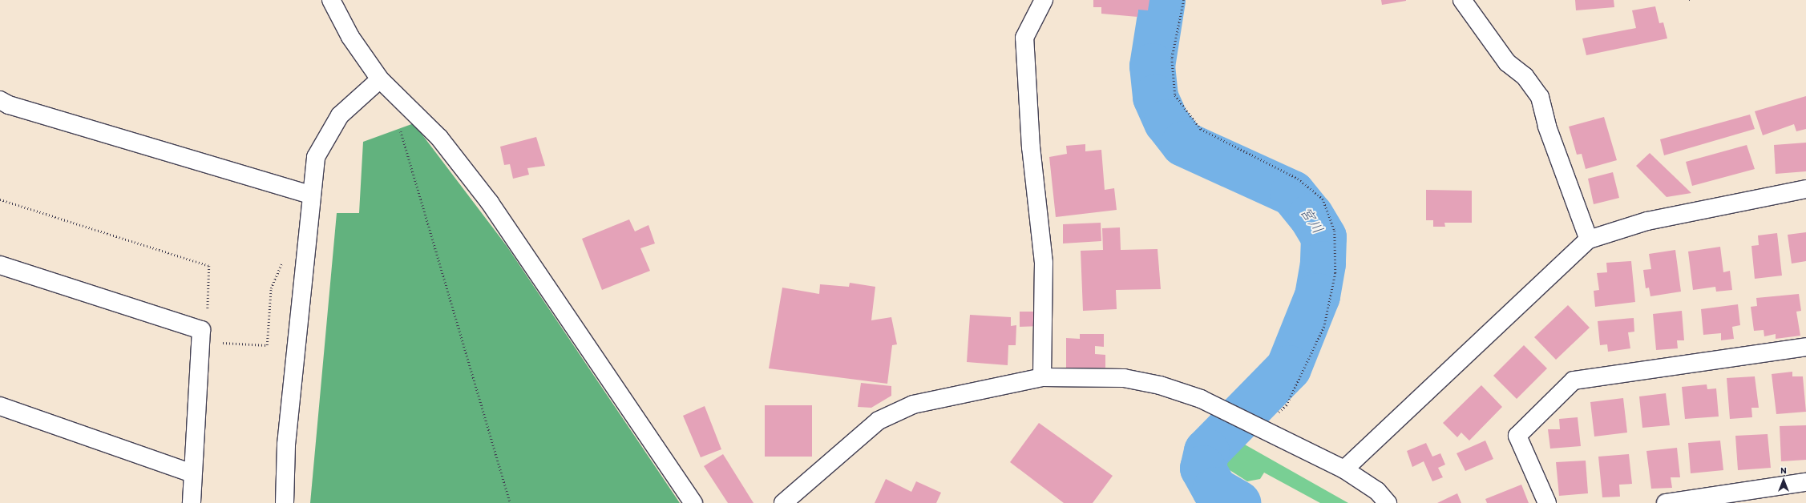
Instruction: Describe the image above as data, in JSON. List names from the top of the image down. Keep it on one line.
{"water":["宮川"],"north":"top"}
